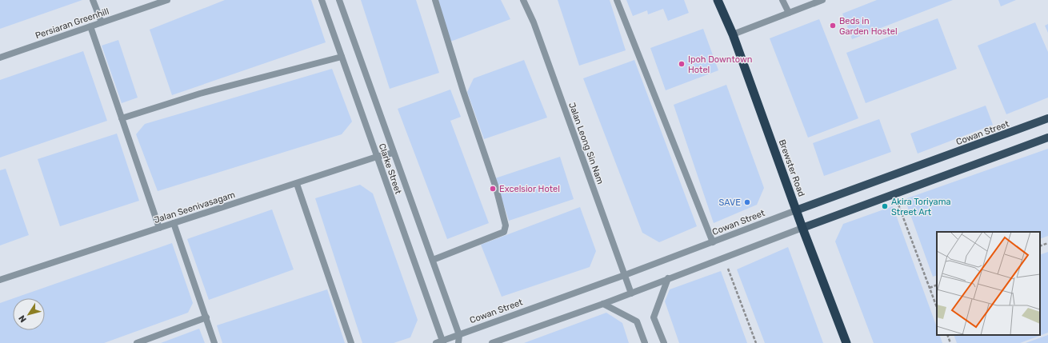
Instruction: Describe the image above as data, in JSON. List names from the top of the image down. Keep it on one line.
{"streets":{"highway":["Brewster Road"],"main road":["Cowan Street"],"street":["Persiaran Greenhill","Jalan Leong Sin Nam","Clarke Street","Jalan Seenivasagam"]},"crossings":[["Cowan Street","Jalan Leong Sin Nam"],["Cowan Street","Brewster Road"],["Cowan Street","Clarke Street"],["Clarke Street","Jalan Seenivasagam"]],"places":["Beds in Garden Hostel","Ipoh Downtown Hotel","Excelsior Hotel","SAVE","Akira Toriyama Street Art"],"north":"bottom left"}
